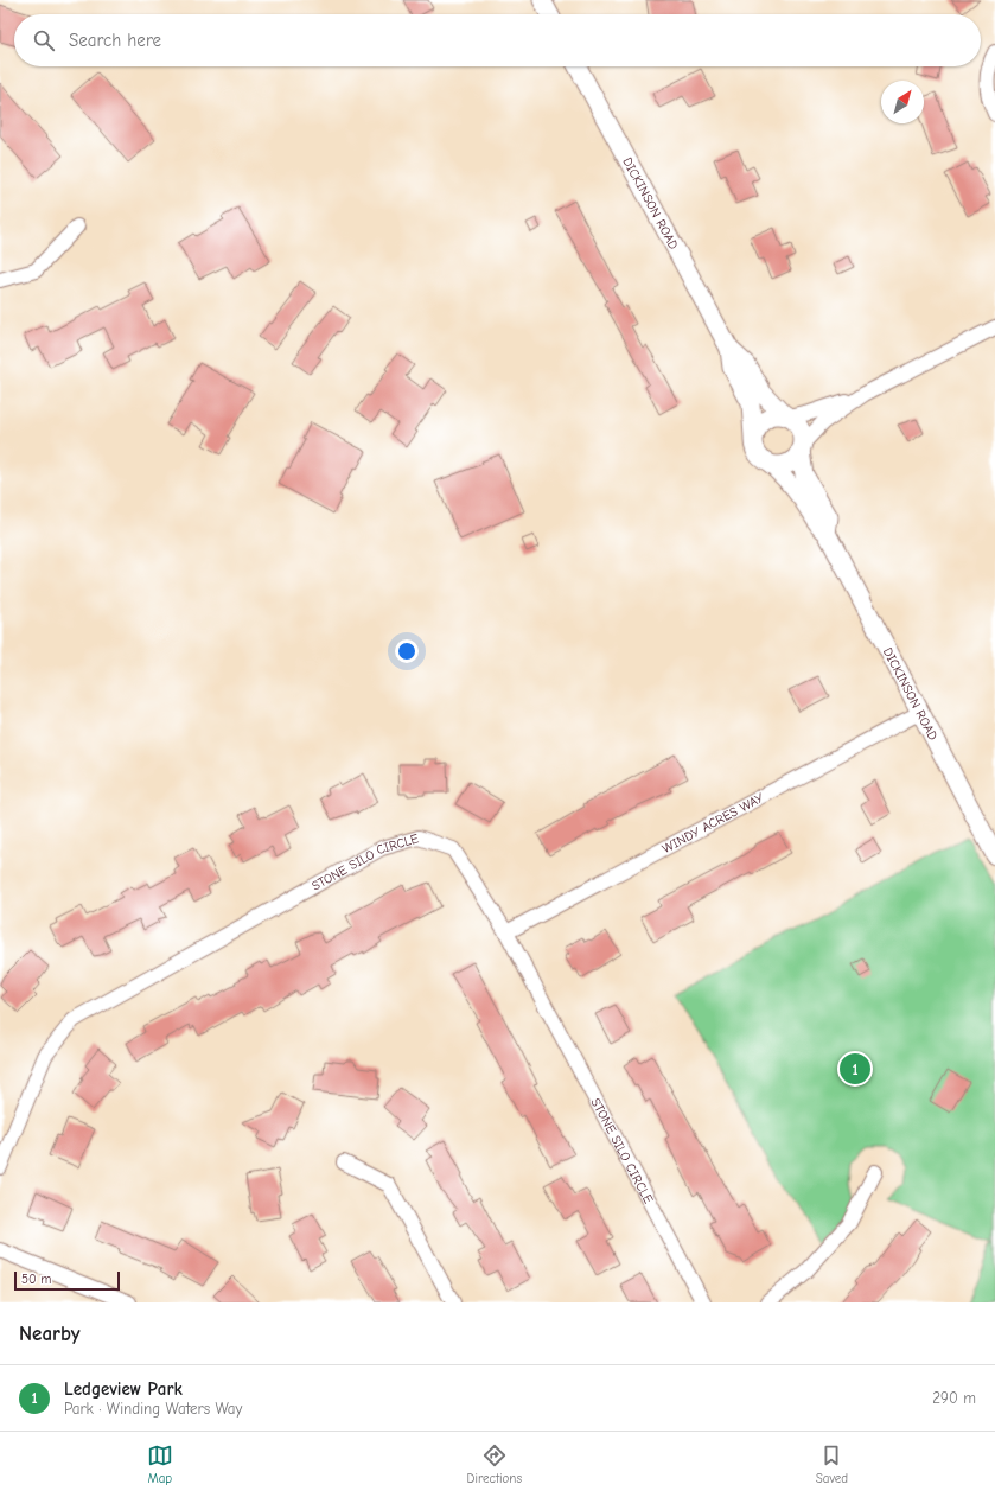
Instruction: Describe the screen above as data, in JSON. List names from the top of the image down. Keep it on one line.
{"streets":{"street":["DICKINSON ROAD","WINDY ACRES WAY","STONE SILO CIRCLE"]},"crossings":[["DICKINSON ROAD","WINDY ACRES WAY"],["WINDY ACRES WAY","STONE SILO CIRCLE"]],"scale_bar":"50 m","north":"top right","page":{"search":"Search here","pins":"1","scale":"50 m","heading":"Nearby","list":[{"mark":"1","name":"Ledgeview Park","note":"Park · Winding Waters Way","value":"290 m"}],"nav":["Map","Directions","Saved"]}}
